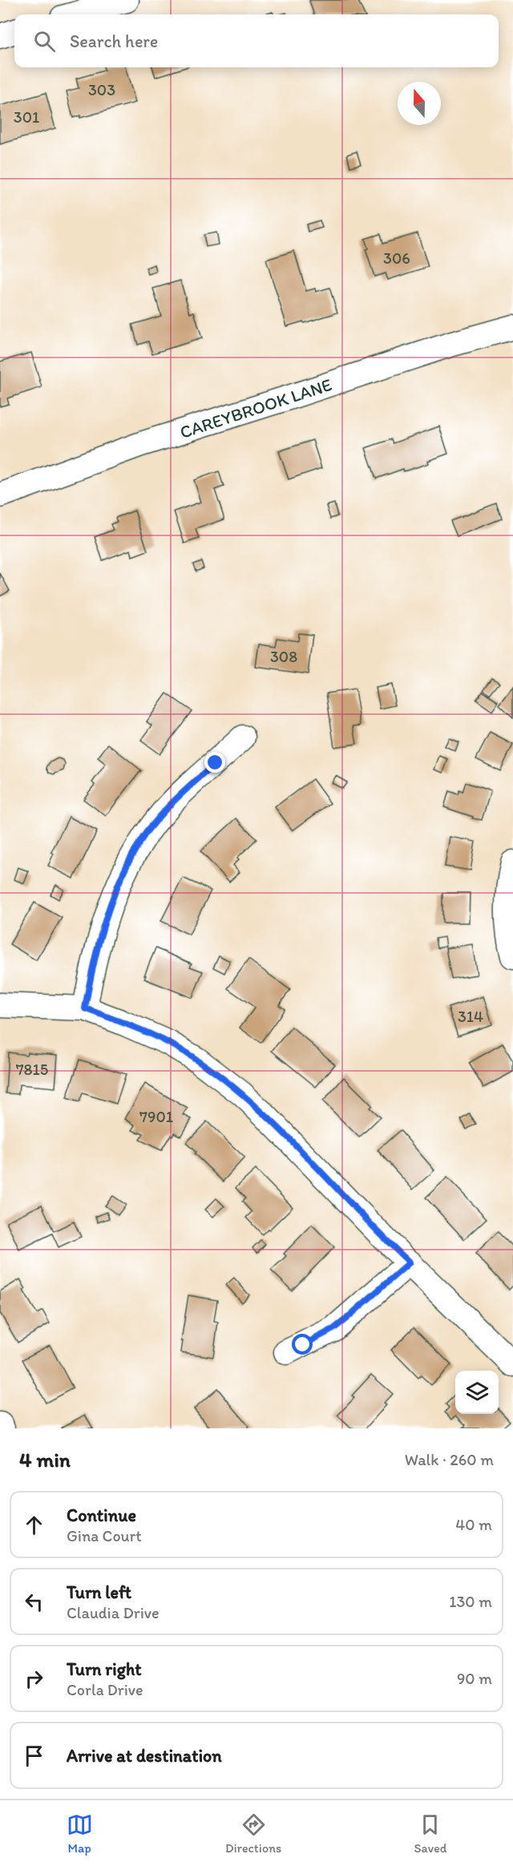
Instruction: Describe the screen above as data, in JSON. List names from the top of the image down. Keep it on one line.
{"streets":{"street":["CAREYBROOK LANE"]},"house_numbers":["303","301","306","308","314","7815","7901"],"north":"top","page":{"search":"Search here","heading":["4 min","Walk · 260 m"],"list":[["Continue","Gina Court","40 m"],["Turn left","Claudia Drive","130 m"],["Turn right","Corla Drive","90 m"],"Arrive at destination"],"nav":["Map","Directions","Saved"]}}
